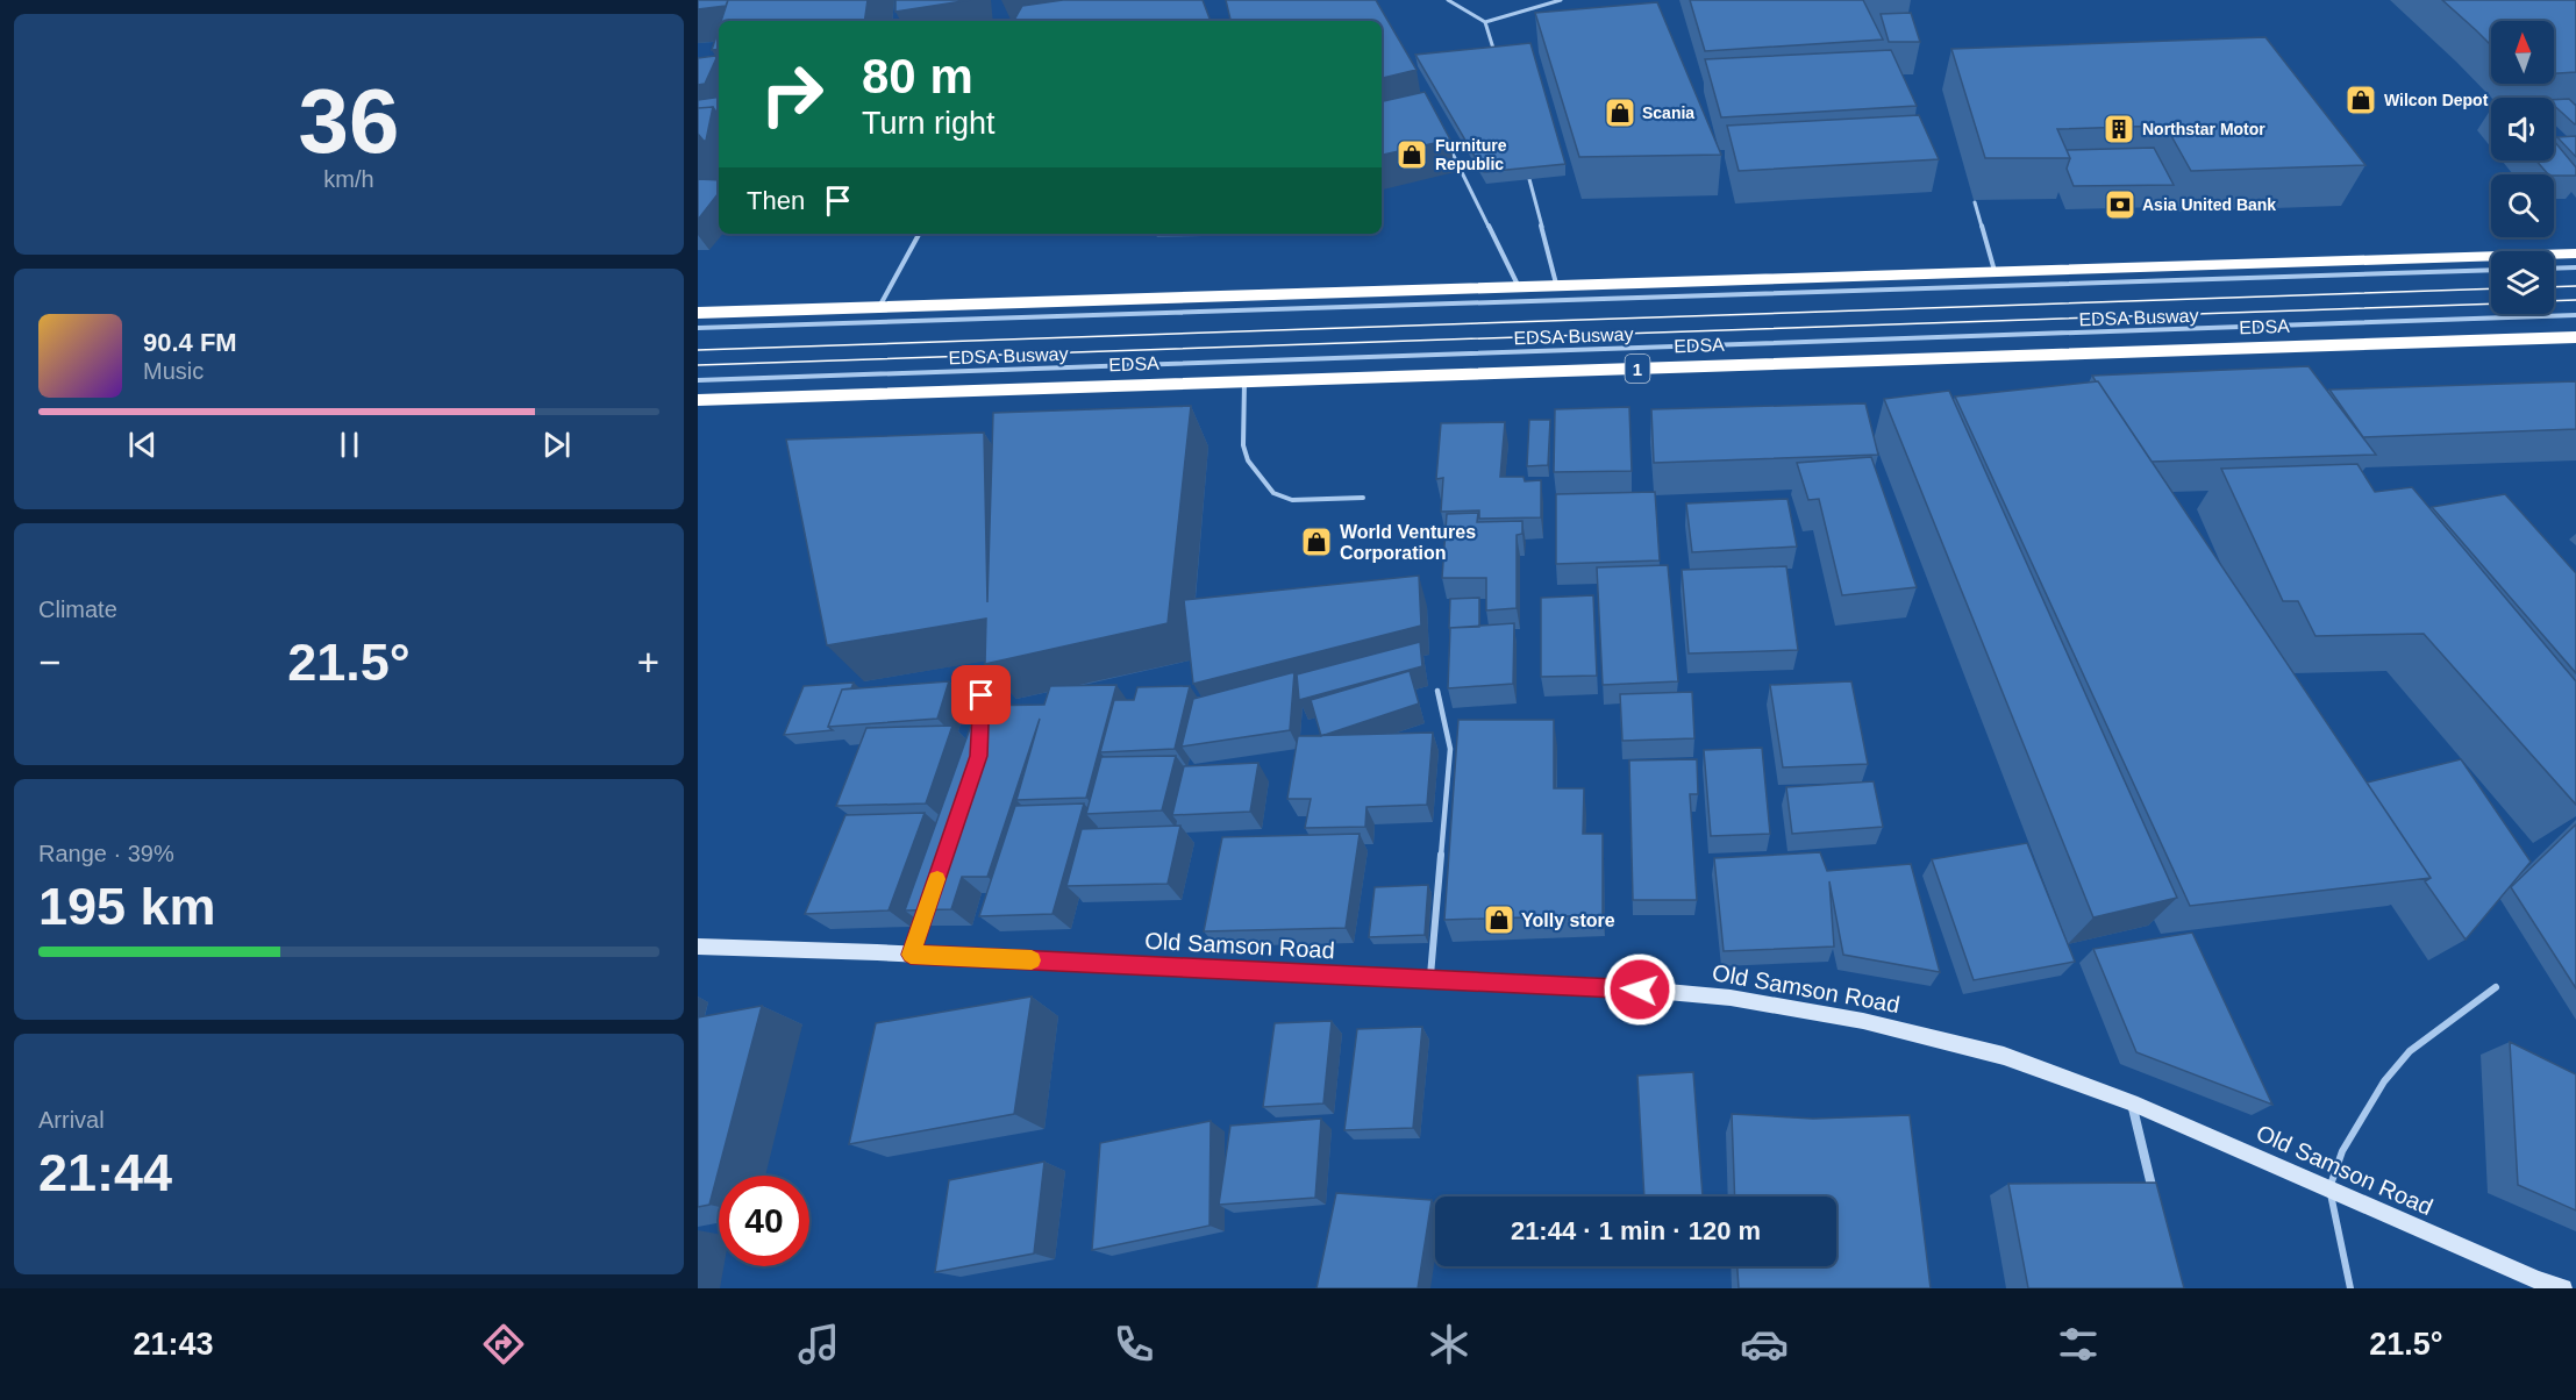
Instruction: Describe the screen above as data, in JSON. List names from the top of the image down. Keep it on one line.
{"streets":{"highway":["EDSA","1"],"street":["Old Samson Road"],"lane":["EDSA Busway"]},"places":{"shop":["Wilcon Depot","Scania","Furniture Republic","World Ventures Corporation","Yolly store"],"building":["Northstar Motor"],"bank":["Asia United Bank"]},"north":"top","page":{"tile":[["36","km/h"],"Climate",["Range · 39%","195 km"],["Arrival","21:44"]],"turn":["80 m","Turn right"],"then":"Then","song":["90.4 FM","Music"],"heat":["−","21.5°","+"],"limit":"40","trip":"21:44 · 1 min · 120 m","tabs":["21:43","21.5°"]}}
